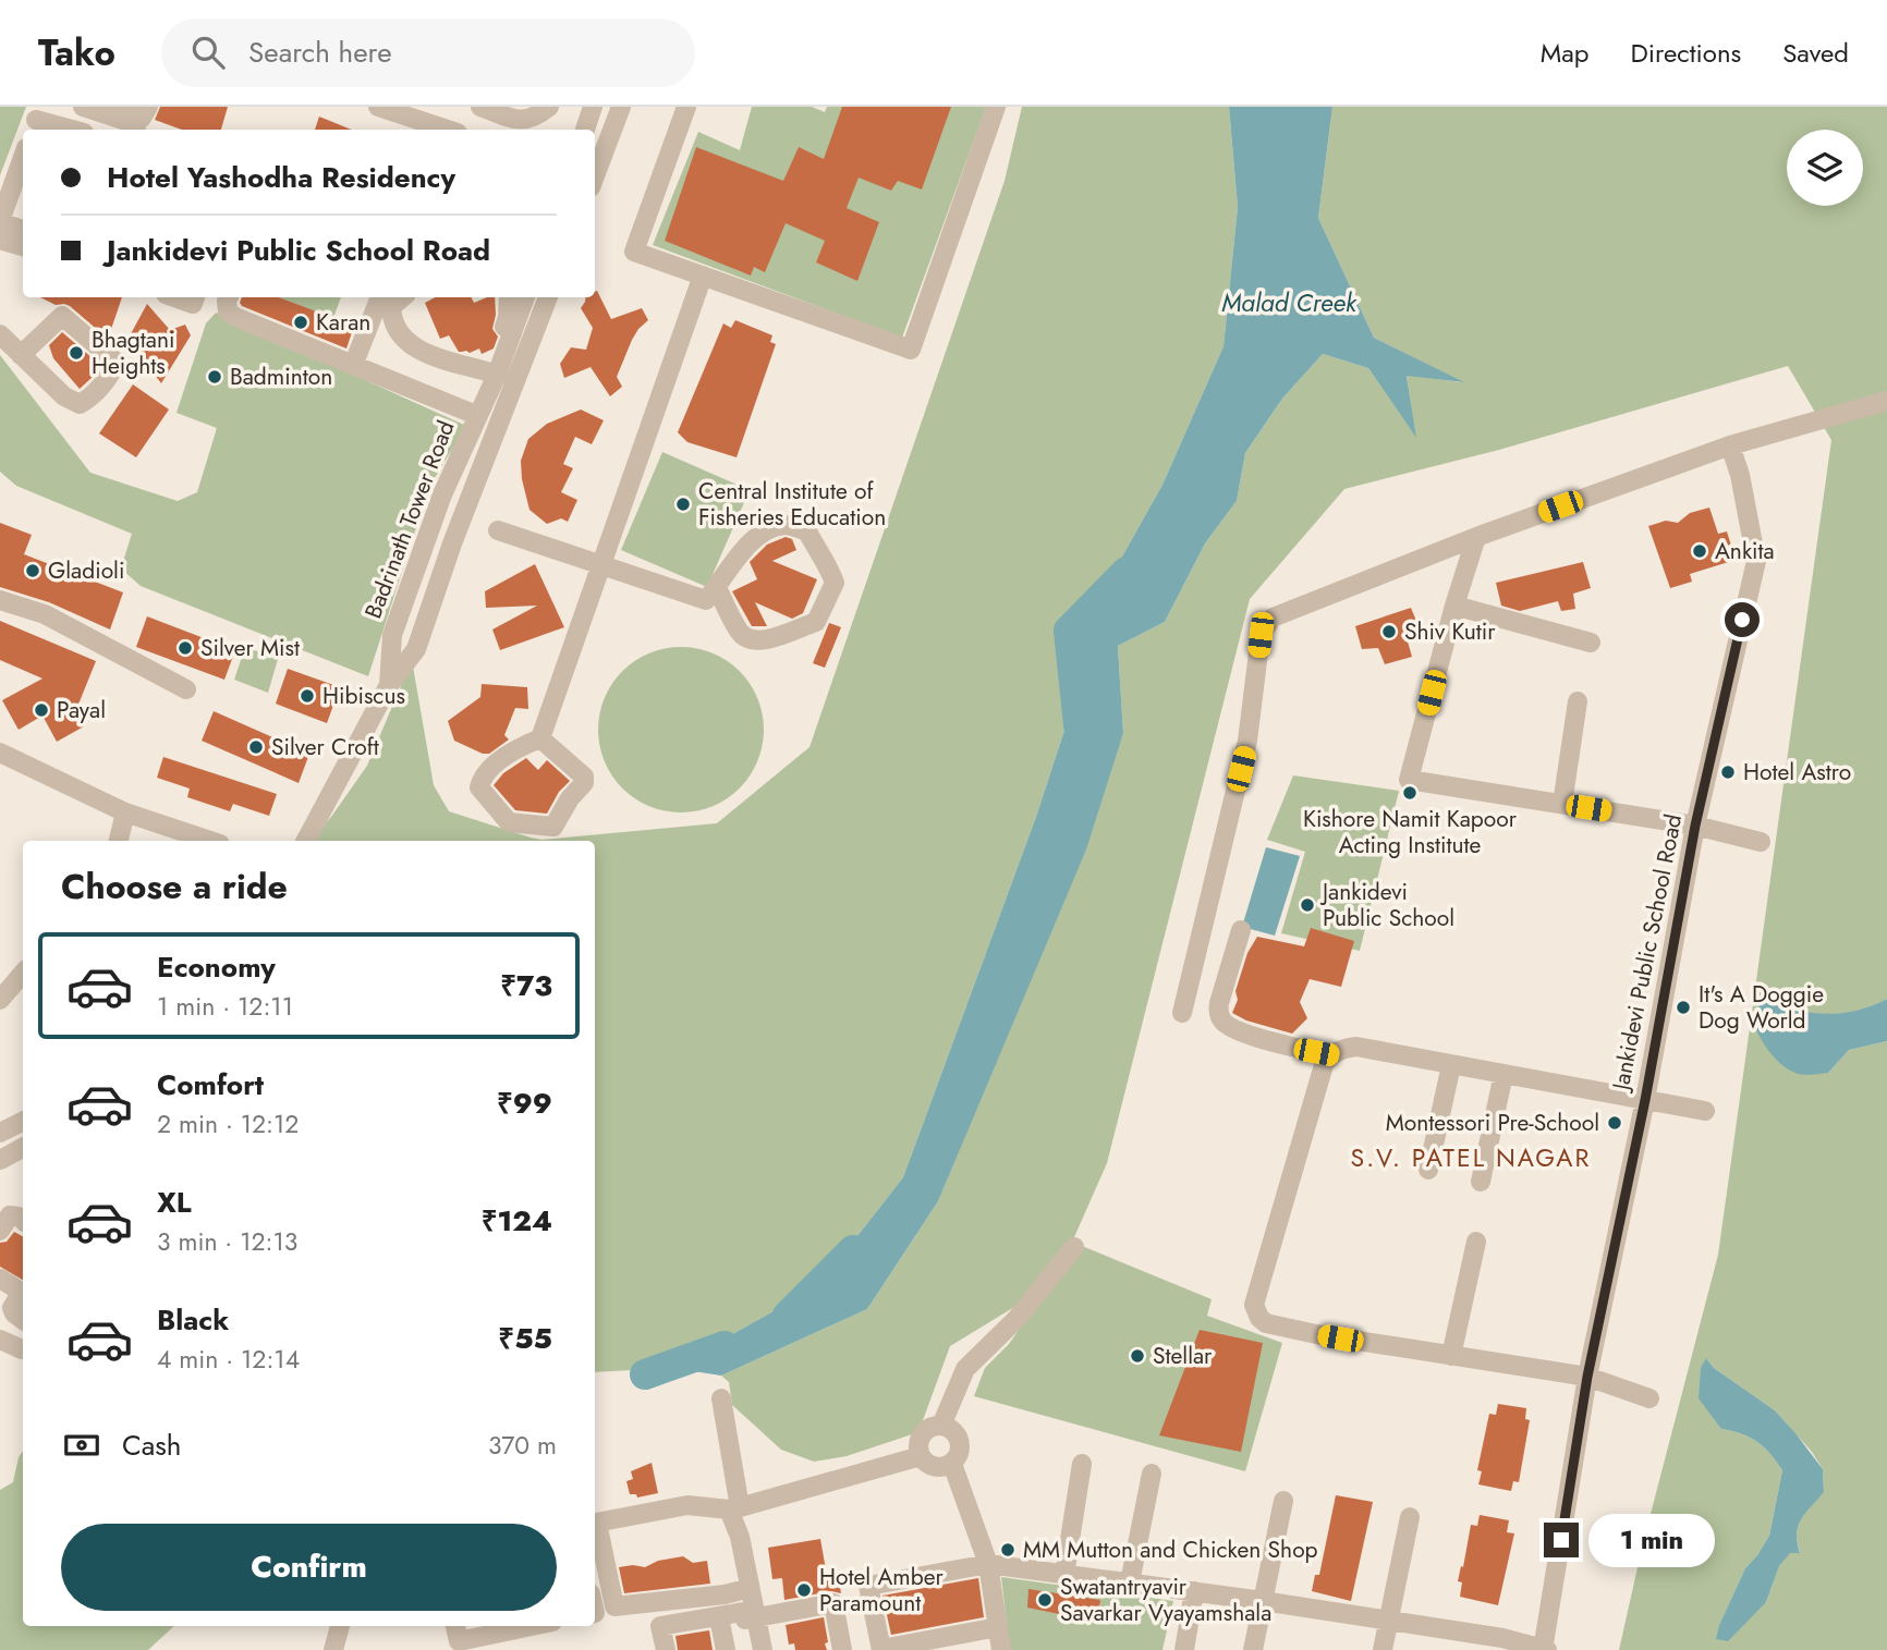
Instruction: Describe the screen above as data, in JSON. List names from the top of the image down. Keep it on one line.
{"streets":{"street":["Badrinath Tower Road","Jankidevi Public School Road"]},"districts":["S.V. PATEL NAGAR"],"water":["Malad Creek"],"places":["Karan","Bhagtani Heights","Badminton","Central Institute of Fisheries Education","Ankita","Gladioli","Shiv Kutir","Silver Mist","Hibiscus","Payal","Silver Croft","Hotel Astro","Kishore Namit Kapoor Acting Institute","Jankidevi Public School","It's A Doggie Dog World","Montessori Pre-School","Stellar","MM Mutton and Chicken Shop","Hotel Amber Paramount","Swatantryavir Savarkar Vyayamshala"],"page":{"header":"Tako","search":"Search here","nav":["Map","Directions","Saved"],"banner":["Hotel Yashodha Residency","Jankidevi Public School Road"],"heading":"Choose a ride","list":[{"name":"Economy","note":"1 min · 12:11","value":"₹73"},{"name":"Comfort","note":"2 min · 12:12","value":"₹99"},{"name":"XL","note":"3 min · 12:13","value":"₹124"},{"name":"Black","note":"4 min · 12:14","value":"₹55"}],"pay":["Cash","370 m"],"buttons":"Confirm","bubble":"1 min"}}
